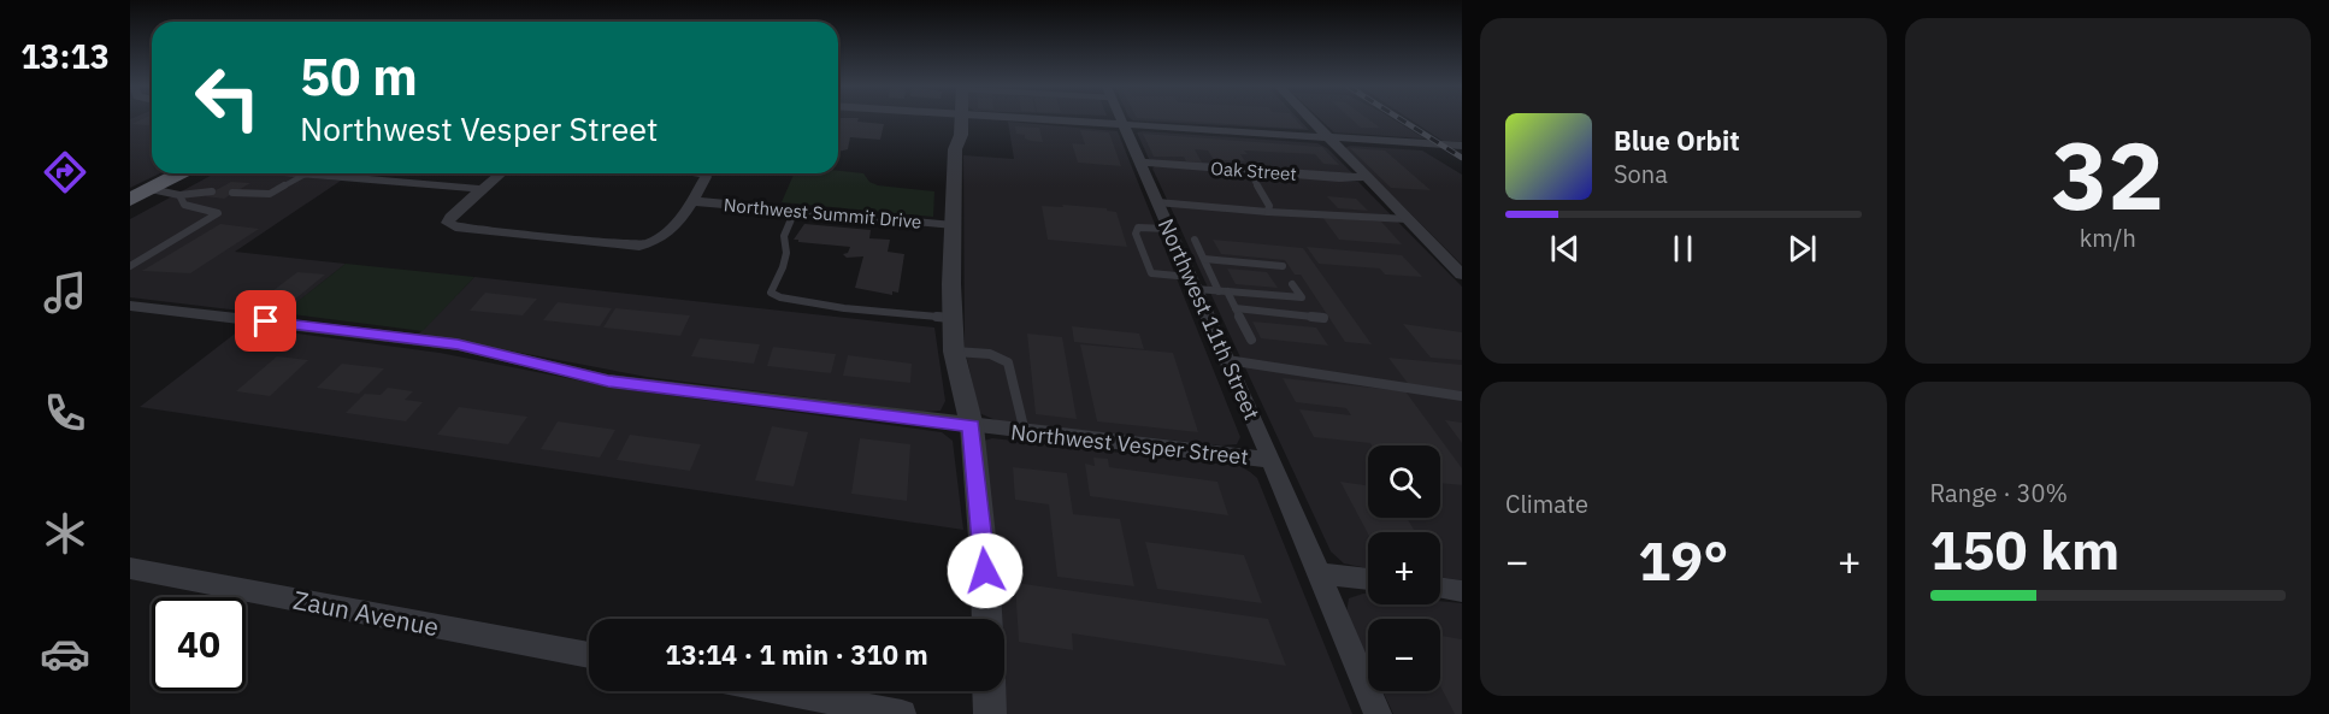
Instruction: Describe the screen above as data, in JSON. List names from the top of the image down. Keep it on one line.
{"streets":{"street":["Oak Street","Northwest Summit Drive","Northwest 11th Street","Northwest Vesper Street","Zaun Avenue"]},"crossings":[["Oak Street","Northwest 11th Street"],["Northwest 11th Street","Northwest Vesper Street"]],"page":{"tabs":"13:13","tile":[["32","km/h"],"Climate",["Range · 30%","150 km"]],"turn":["50 m","Northwest Vesper Street"],"song":["Blue Orbit","Sona"],"map_buttons":["+","−"],"heat":["−","19°","+"],"limit":"40","trip":"13:14 · 1 min · 310 m"}}
